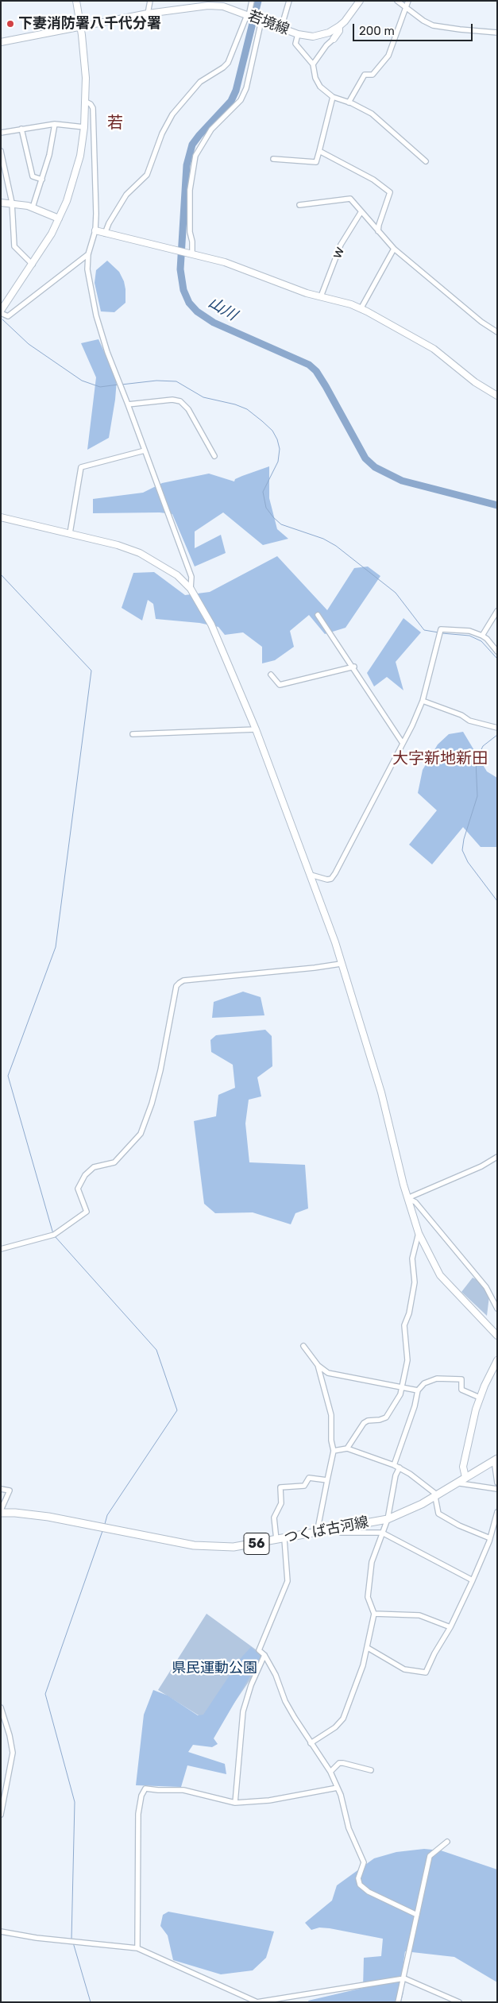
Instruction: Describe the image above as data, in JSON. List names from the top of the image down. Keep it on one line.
{"streets":{"main road":["つくば古河線","56"],"street":["若境線","w"]},"districts":["若","大字新地新田"],"water":["山川"],"parks":["県民運動公園"],"places":["下妻消防署八千代分署"],"scale_bar":"200 m"}
